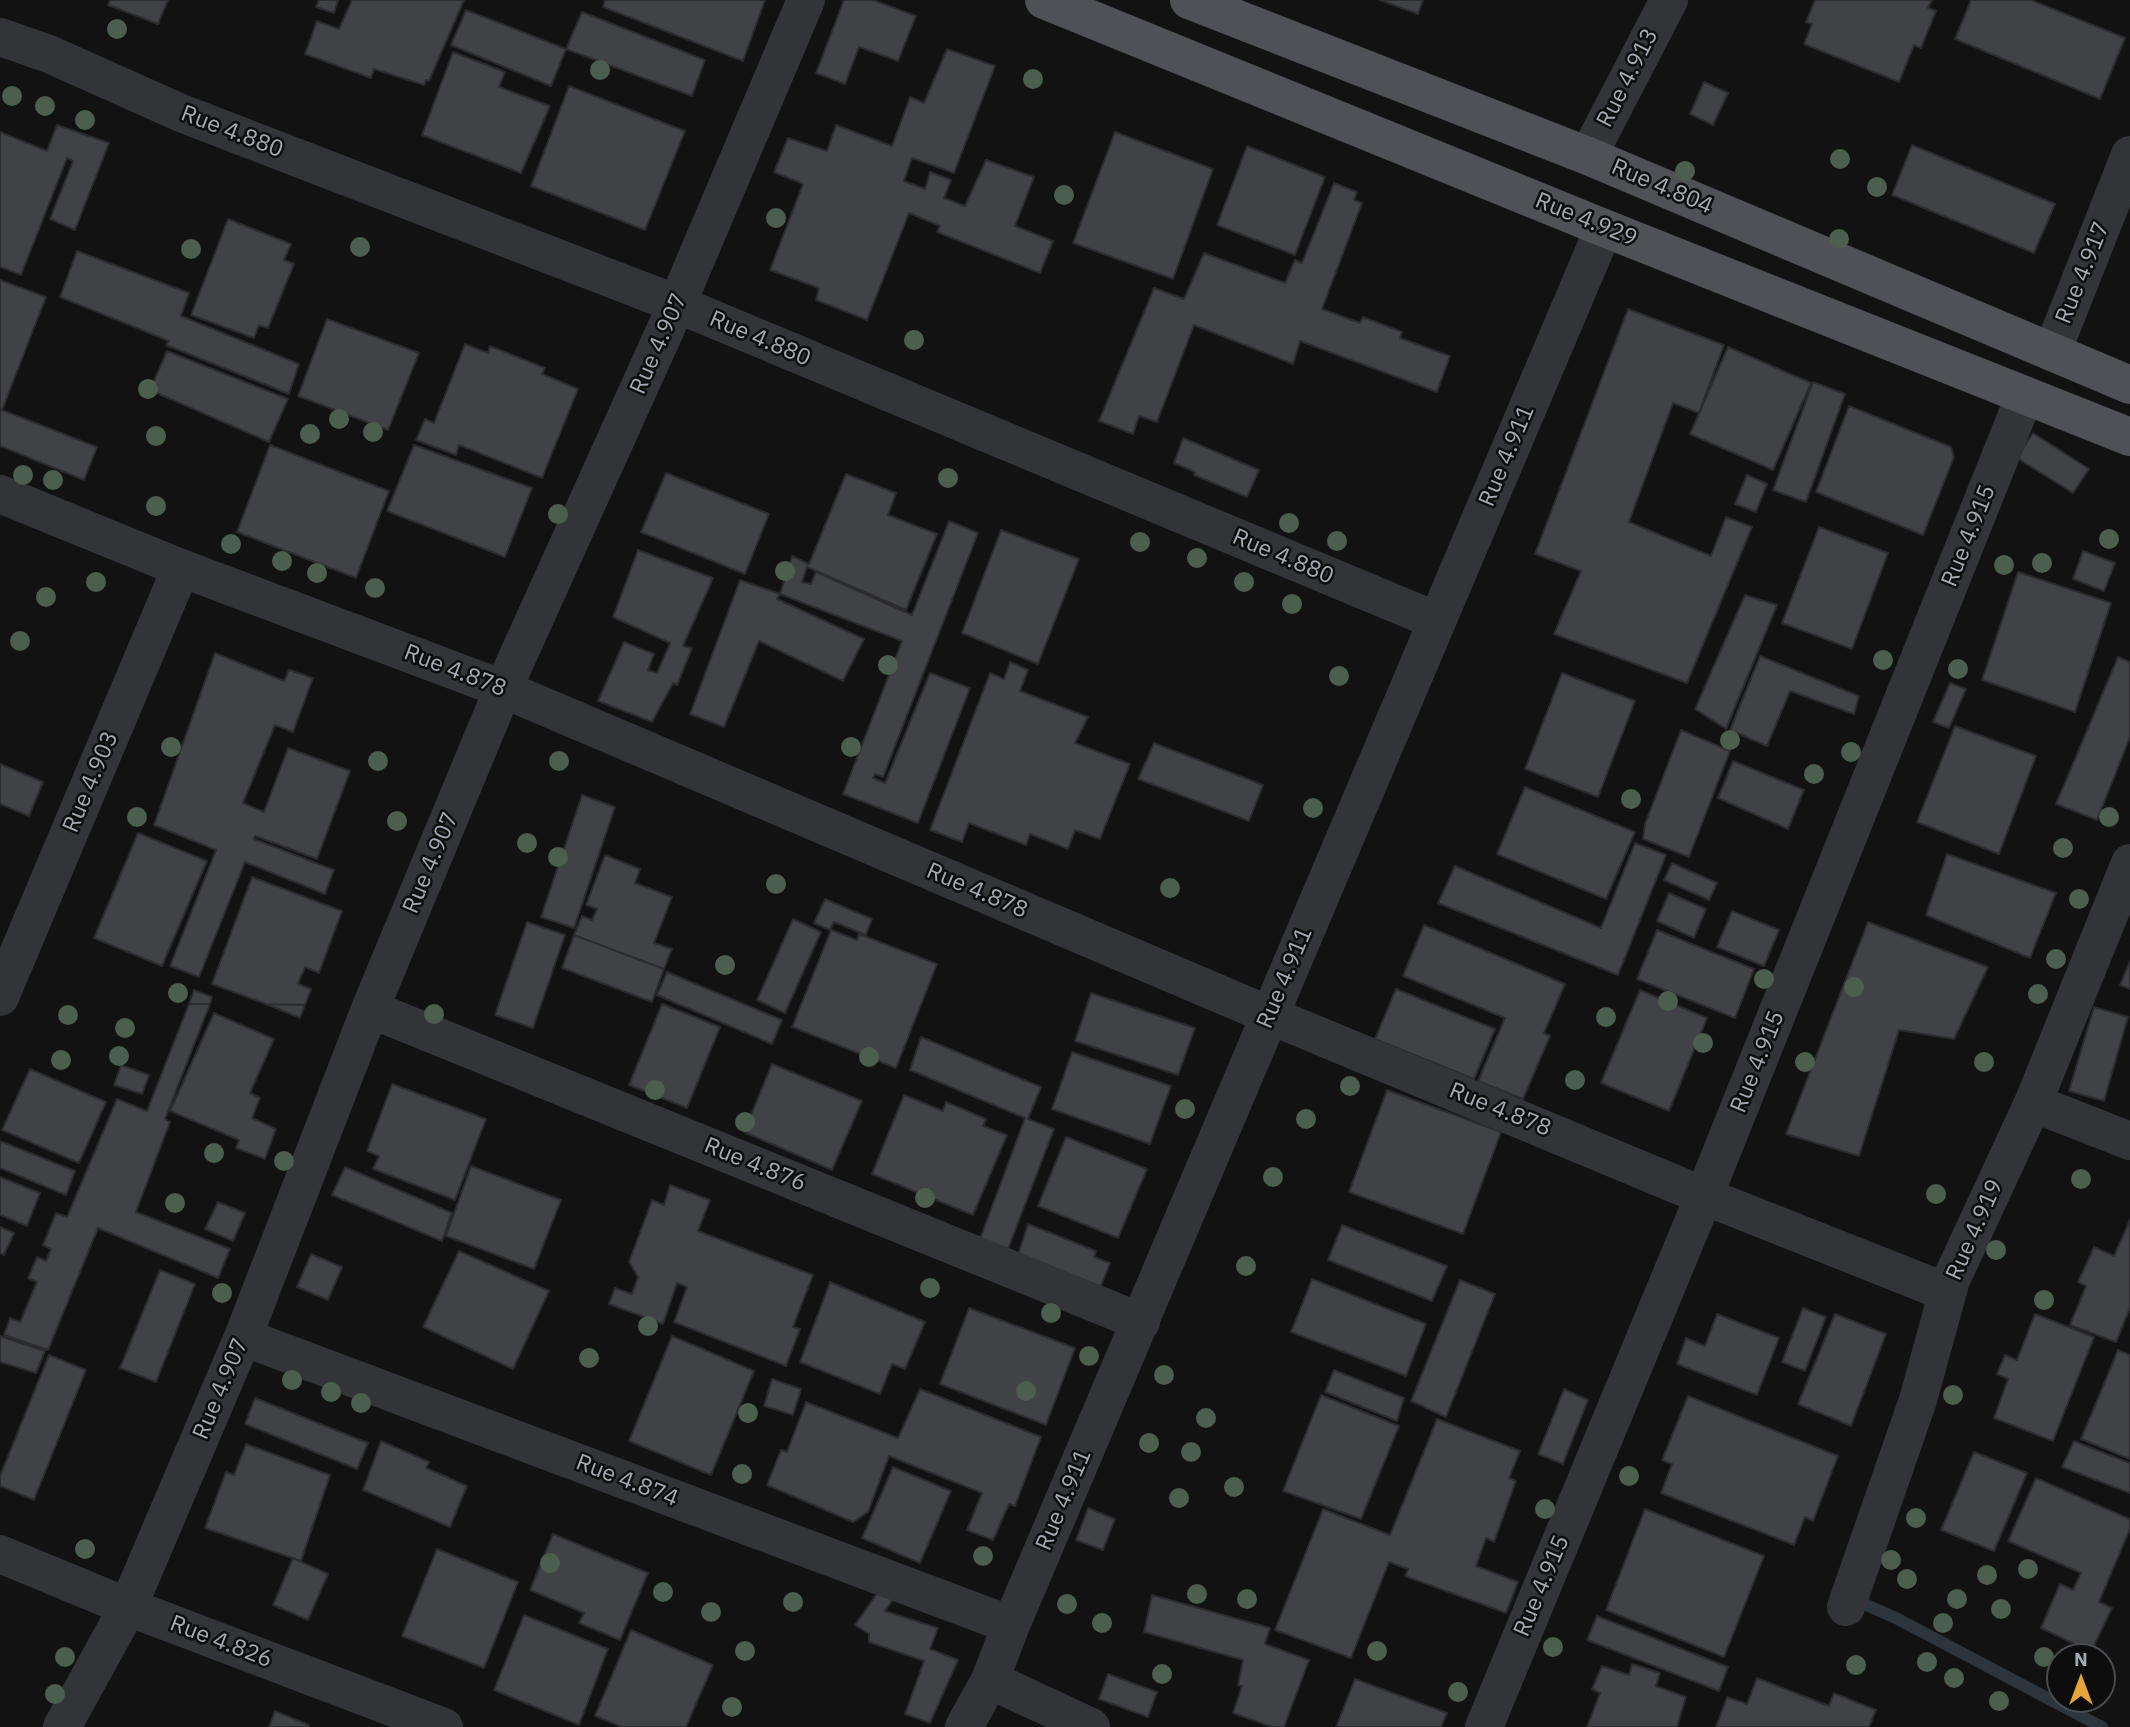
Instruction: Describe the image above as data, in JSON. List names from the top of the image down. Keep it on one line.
{"streets":{"main road":["Rue 4.804","Rue 4.929"],"street":["Rue 4.913","Rue 4.880","Rue 4.917","Rue 4.907","Rue 4.911","Rue 4.915","Rue 4.878","Rue 4.903","Rue 4.876","Rue 4.919","Rue 4.874","Rue 4.826"]},"crossings":[["Rue 4.913","Rue 4.804"],["Rue 4.880","Rue 4.907"],["Rue 4.880","Rue 4.911"],["Rue 4.804","Rue 4.917"],["Rue 4.929","Rue 4.911"],["Rue 4.929","Rue 4.915"],["Rue 4.907","Rue 4.878"],["Rue 4.907","Rue 4.876"],["Rue 4.907","Rue 4.874"],["Rue 4.907","Rue 4.826"],["Rue 4.911","Rue 4.878"],["Rue 4.911","Rue 4.876"],["Rue 4.911","Rue 4.874"],["Rue 4.915","Rue 4.878"],["Rue 4.878","Rue 4.903"],["Rue 4.878","Rue 4.919"]],"north":"top"}
